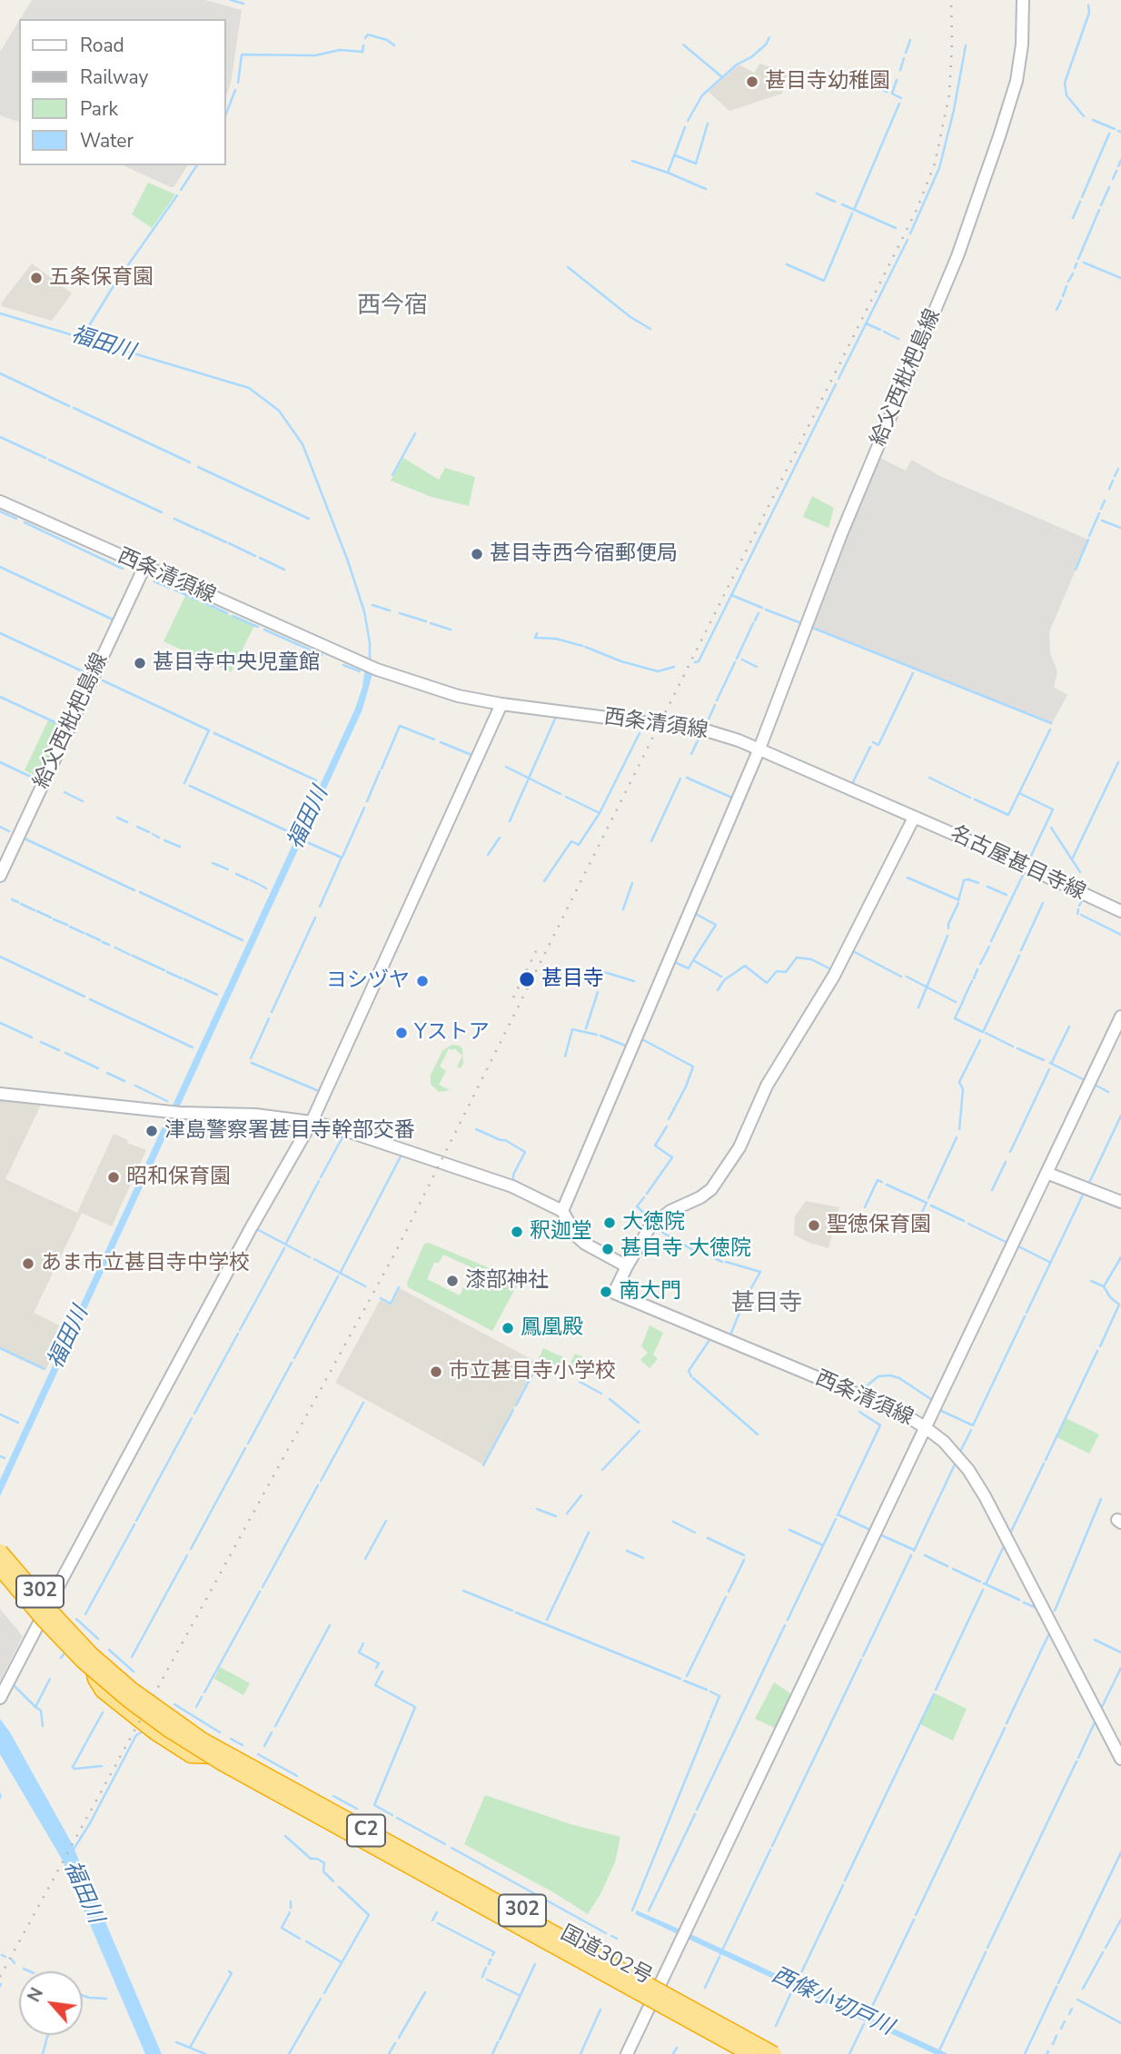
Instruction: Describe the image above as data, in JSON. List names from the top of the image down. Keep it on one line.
{"streets":{"highway":["302","C2","国道302号"],"main road":["給父西枇杷島線","西条清須線","名古屋甚目寺線"]},"crossings":[["給父西枇杷島線","西条清須線"],["西条清須線","名古屋甚目寺線"]],"districts":["西今宿","甚目寺"],"water":["福田川","西條小切戸川"],"places":["甚目寺幼稚園","五条保育園","甚目寺西今宿郵便局","甚目寺中央児童館","甚目寺","ヨシヅヤ","Yストア","津島警察署甚目寺幹部交番","昭和保育園","大徳院","聖徳保育園","釈迦堂","甚目寺 大徳院","あま市立甚目寺中学校","漆部神社","南大門","鳳凰殿","市立甚目寺小学校"],"legend":["Road","Railway","Park","Water"],"north":"top left"}
